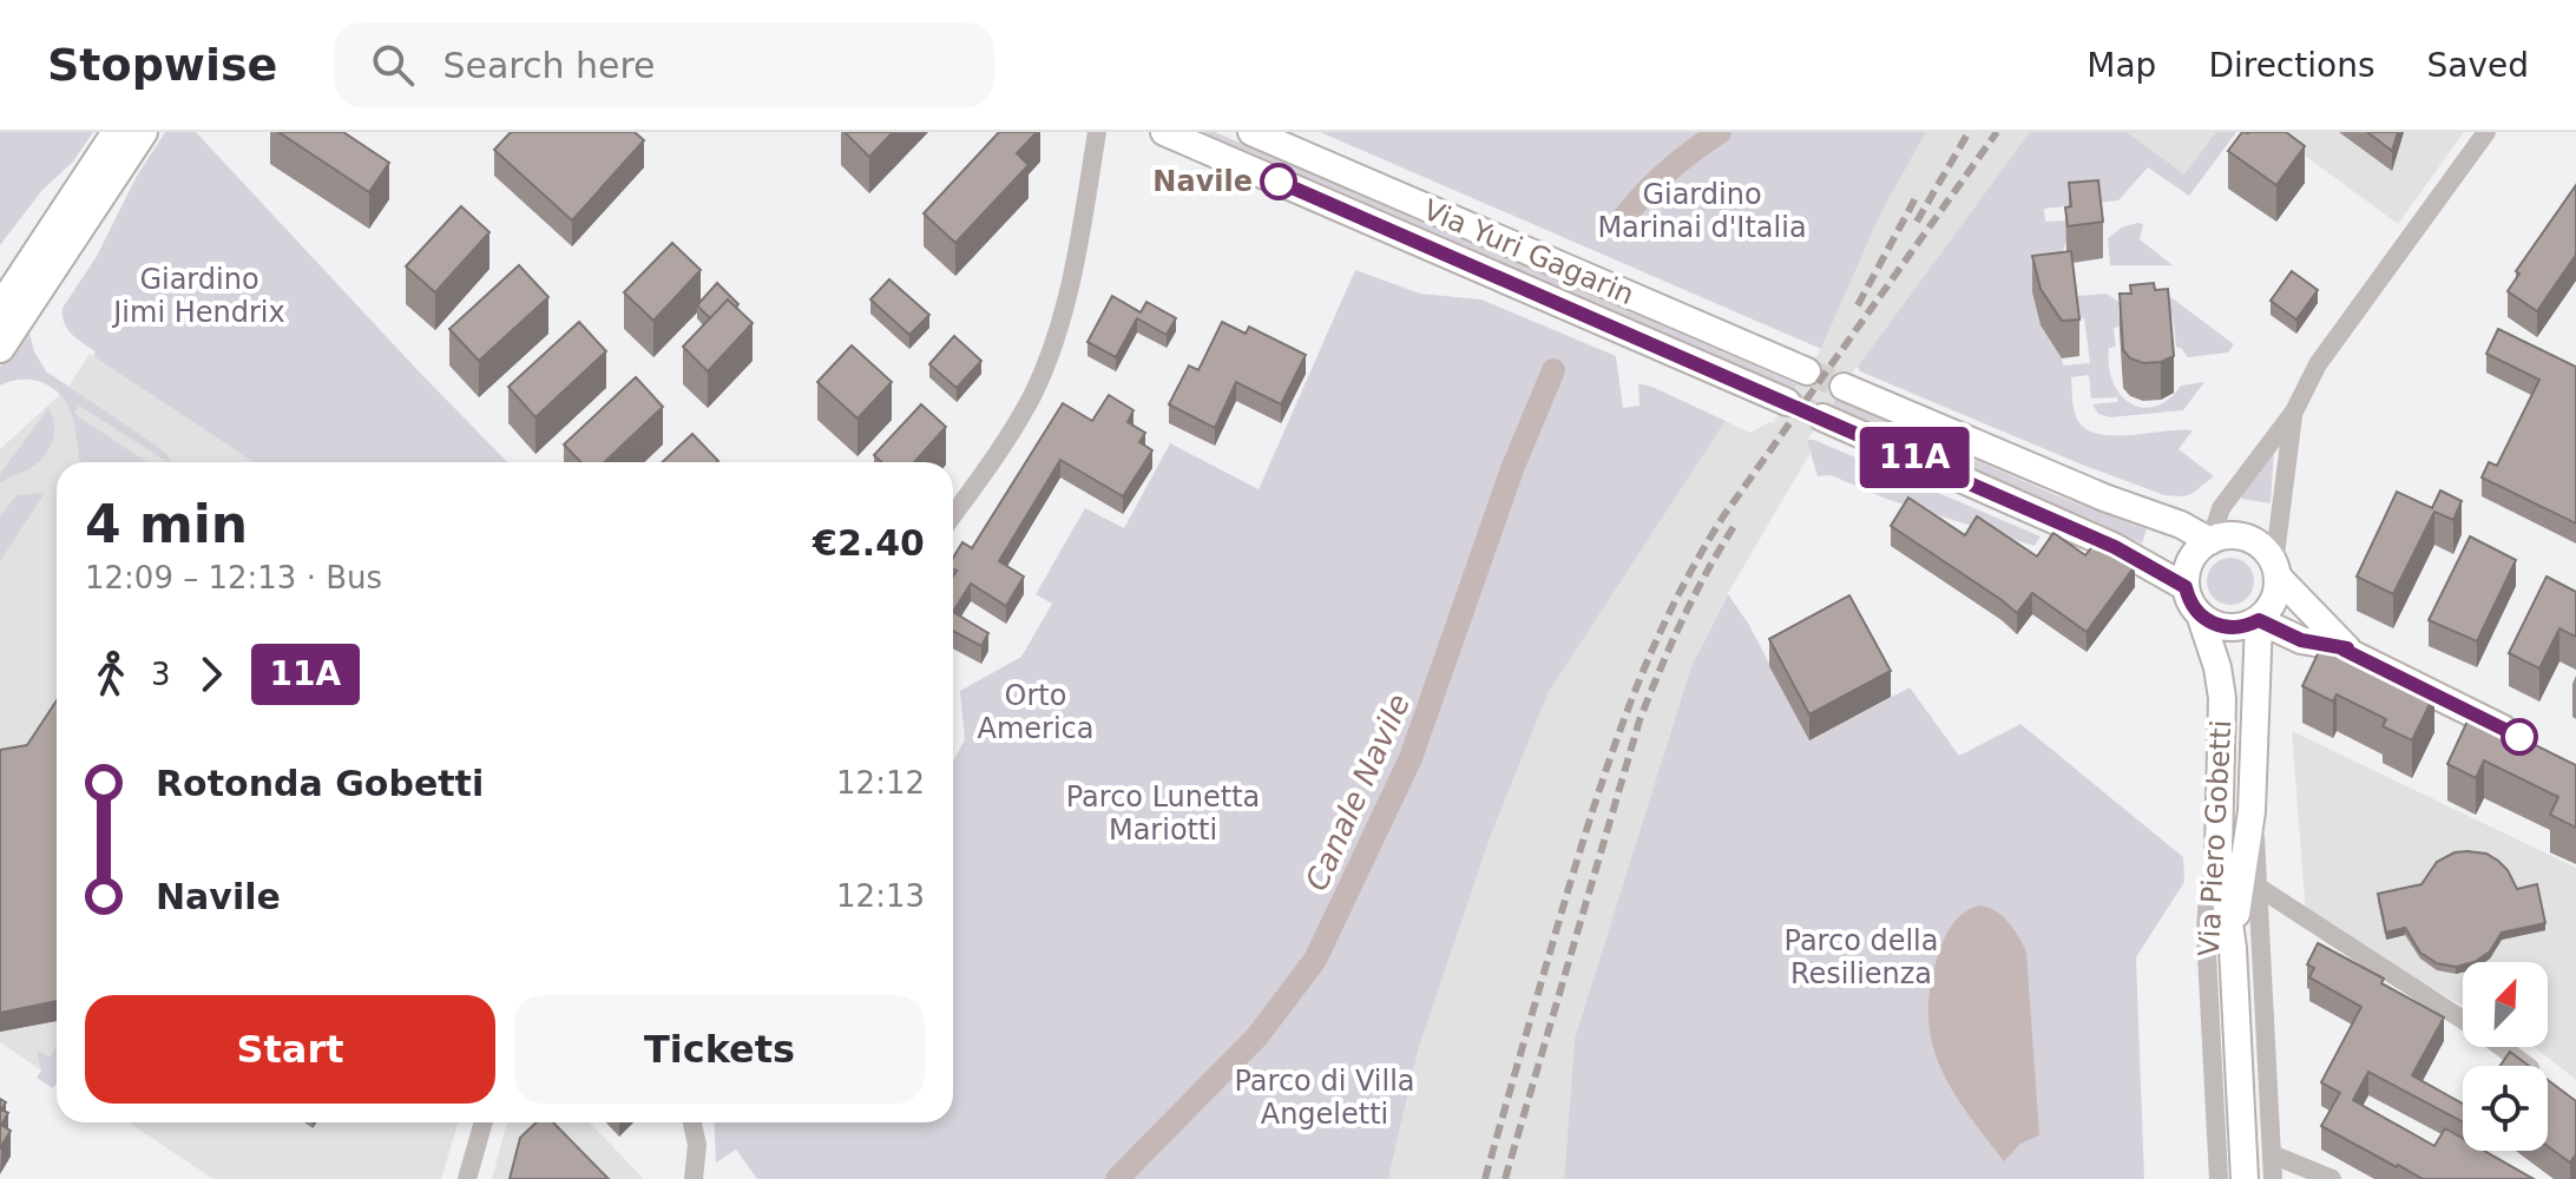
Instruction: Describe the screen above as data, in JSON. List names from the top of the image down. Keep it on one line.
{"streets":{"main road":["Via Yuri Gagarin","Via Piero Gobetti"]},"water":["Canale Navile"],"parks":["Giardino Marinai d'Italia","Giardino Jimi Hendrix","Orto America","Parco Lunetta Mariotti","Parco della Resilienza","Parco di Villa Angeletti"],"places":["Navile"],"lines":["bus line 11A"],"north":"top right","page":{"header":"Stopwise","search":"Search here","nav":["Map","Directions","Saved"],"on_map":"11A","heading":["4 min","12:09 – 12:13 · Bus","€2.40"],"legs":["3","11A"],"list":[{"name":"Rotonda Gobetti","value":"12:12"},{"name":"Navile","value":"12:13"}],"buttons":["Start","Tickets"]}}
